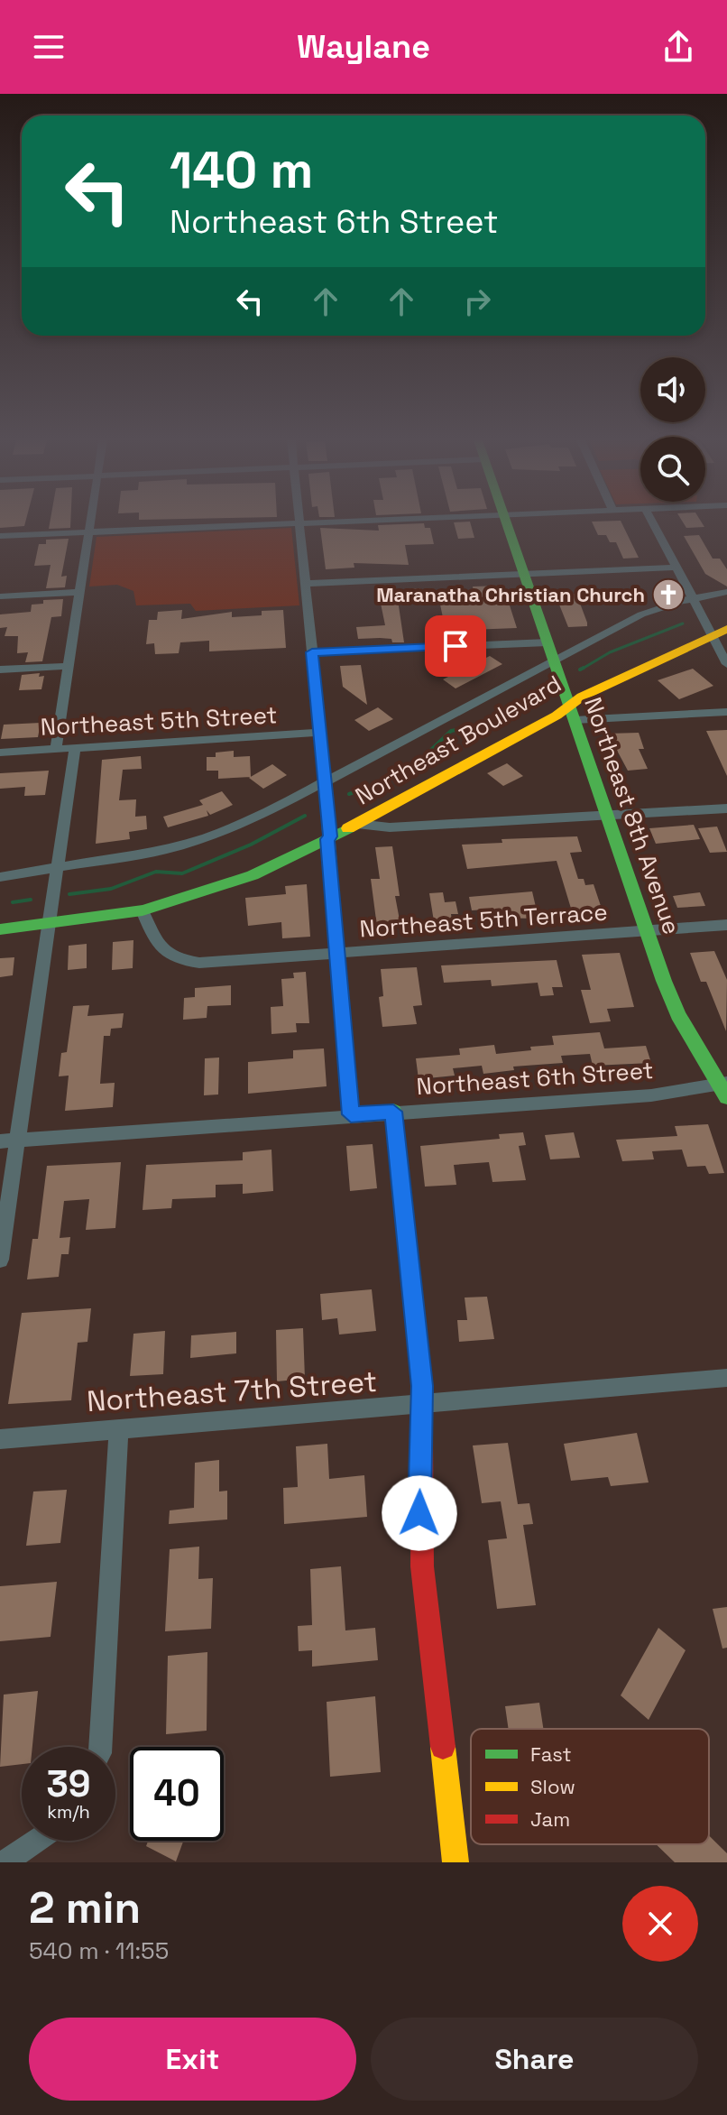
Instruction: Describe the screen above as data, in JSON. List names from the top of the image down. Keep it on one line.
{"streets":{"street":["Northeast 5th Street","Northeast Boulevard","Northeast 8th Avenue","Northeast 5th Terrace","Northeast 6th Street","Northeast 7th Street"]},"crossings":[["Northeast Boulevard","Northeast 8th Avenue"],["Northeast Boulevard","Northeast 5th Terrace"],["Northeast 8th Avenue","Northeast 5th Terrace"],["Northeast 8th Avenue","Northeast 6th Street"]],"places":{"church":["Maranatha Christian Church"]},"legend":["Fast","Slow","Jam"],"page":{"header":"Waylane","turn":["140 m","Northeast 6th Street"],"speed":"39 km/h","limit":"40","heading":["2 min","540 m · 11:55"],"buttons":["Exit","Share"]}}
